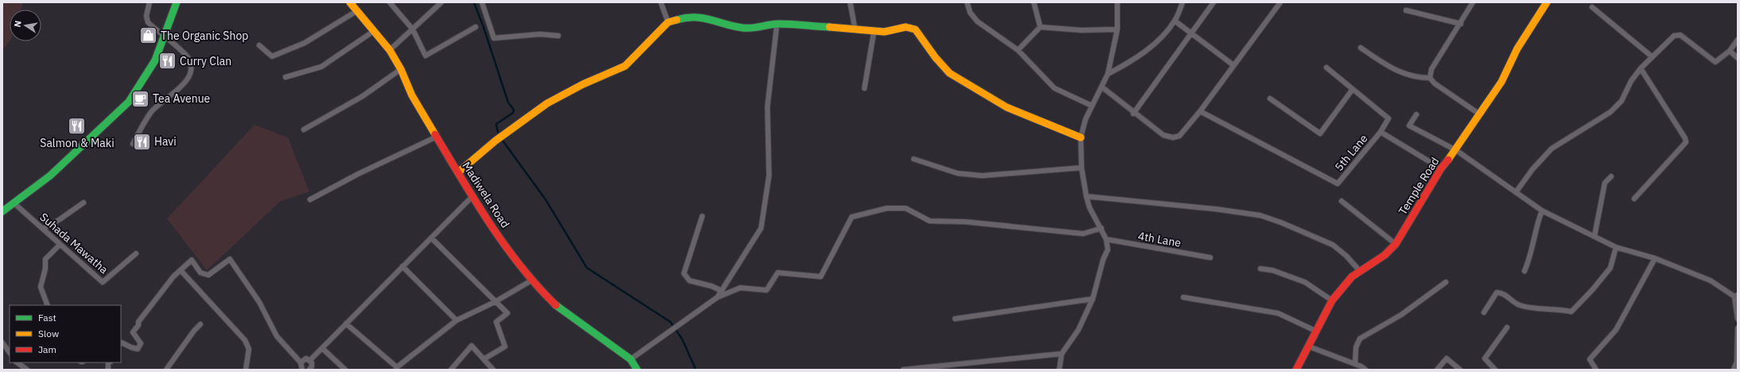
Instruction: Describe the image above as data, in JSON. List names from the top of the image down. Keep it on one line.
{"streets":{"main road":["Temple Road","Madiwela Road"],"street":["5th Lane","4th Lane","Suhada Mawatha"]},"places":{"shop":["The Organic Shop"],"restaurant":["Curry Clan","Salmon & Maki","Havi"],"cafe":["Tea Avenue"]},"legend":["Fast","Slow","Jam"],"north":"left"}
